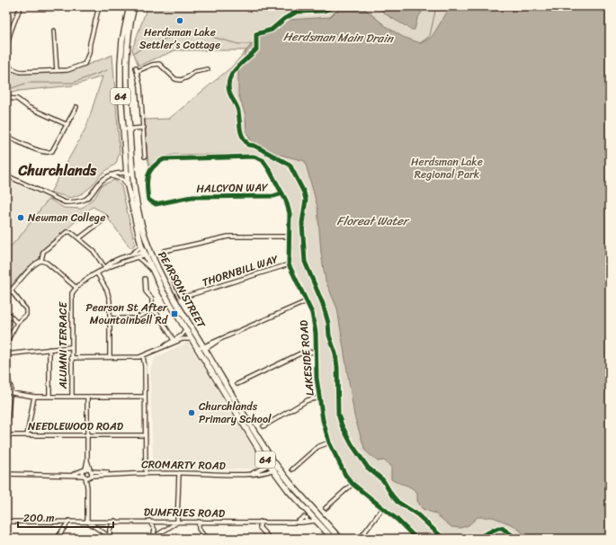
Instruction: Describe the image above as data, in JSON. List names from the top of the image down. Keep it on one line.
{"streets":{"main road":["64","PEARSON STREET"],"street":["HALCYON WAY","THORNBILL WAY","ALUMNI TERRACE","LAKESIDE ROAD","NEEDLEWOOD ROAD","CROMARTY ROAD","DUMFRIES ROAD"]},"crossings":[["HALCYON WAY","LAKESIDE ROAD"],["THORNBILL WAY","LAKESIDE ROAD"],["PEARSON STREET","ALUMNI TERRACE"],["PEARSON STREET","CROMARTY ROAD"],["PEARSON STREET","DUMFRIES ROAD"]],"districts":["Churchlands"],"water":["Herdsman Main Drain","Floreat Water"],"parks":["Herdsman Lake Regional Park"],"places":{"other":["Herdsman Lake Settler’s Cottage","Newman College","Churchlands Primary School"],"transit":["Pearson St After Mountainbell Rd"]},"scale_bar":"200 m"}
